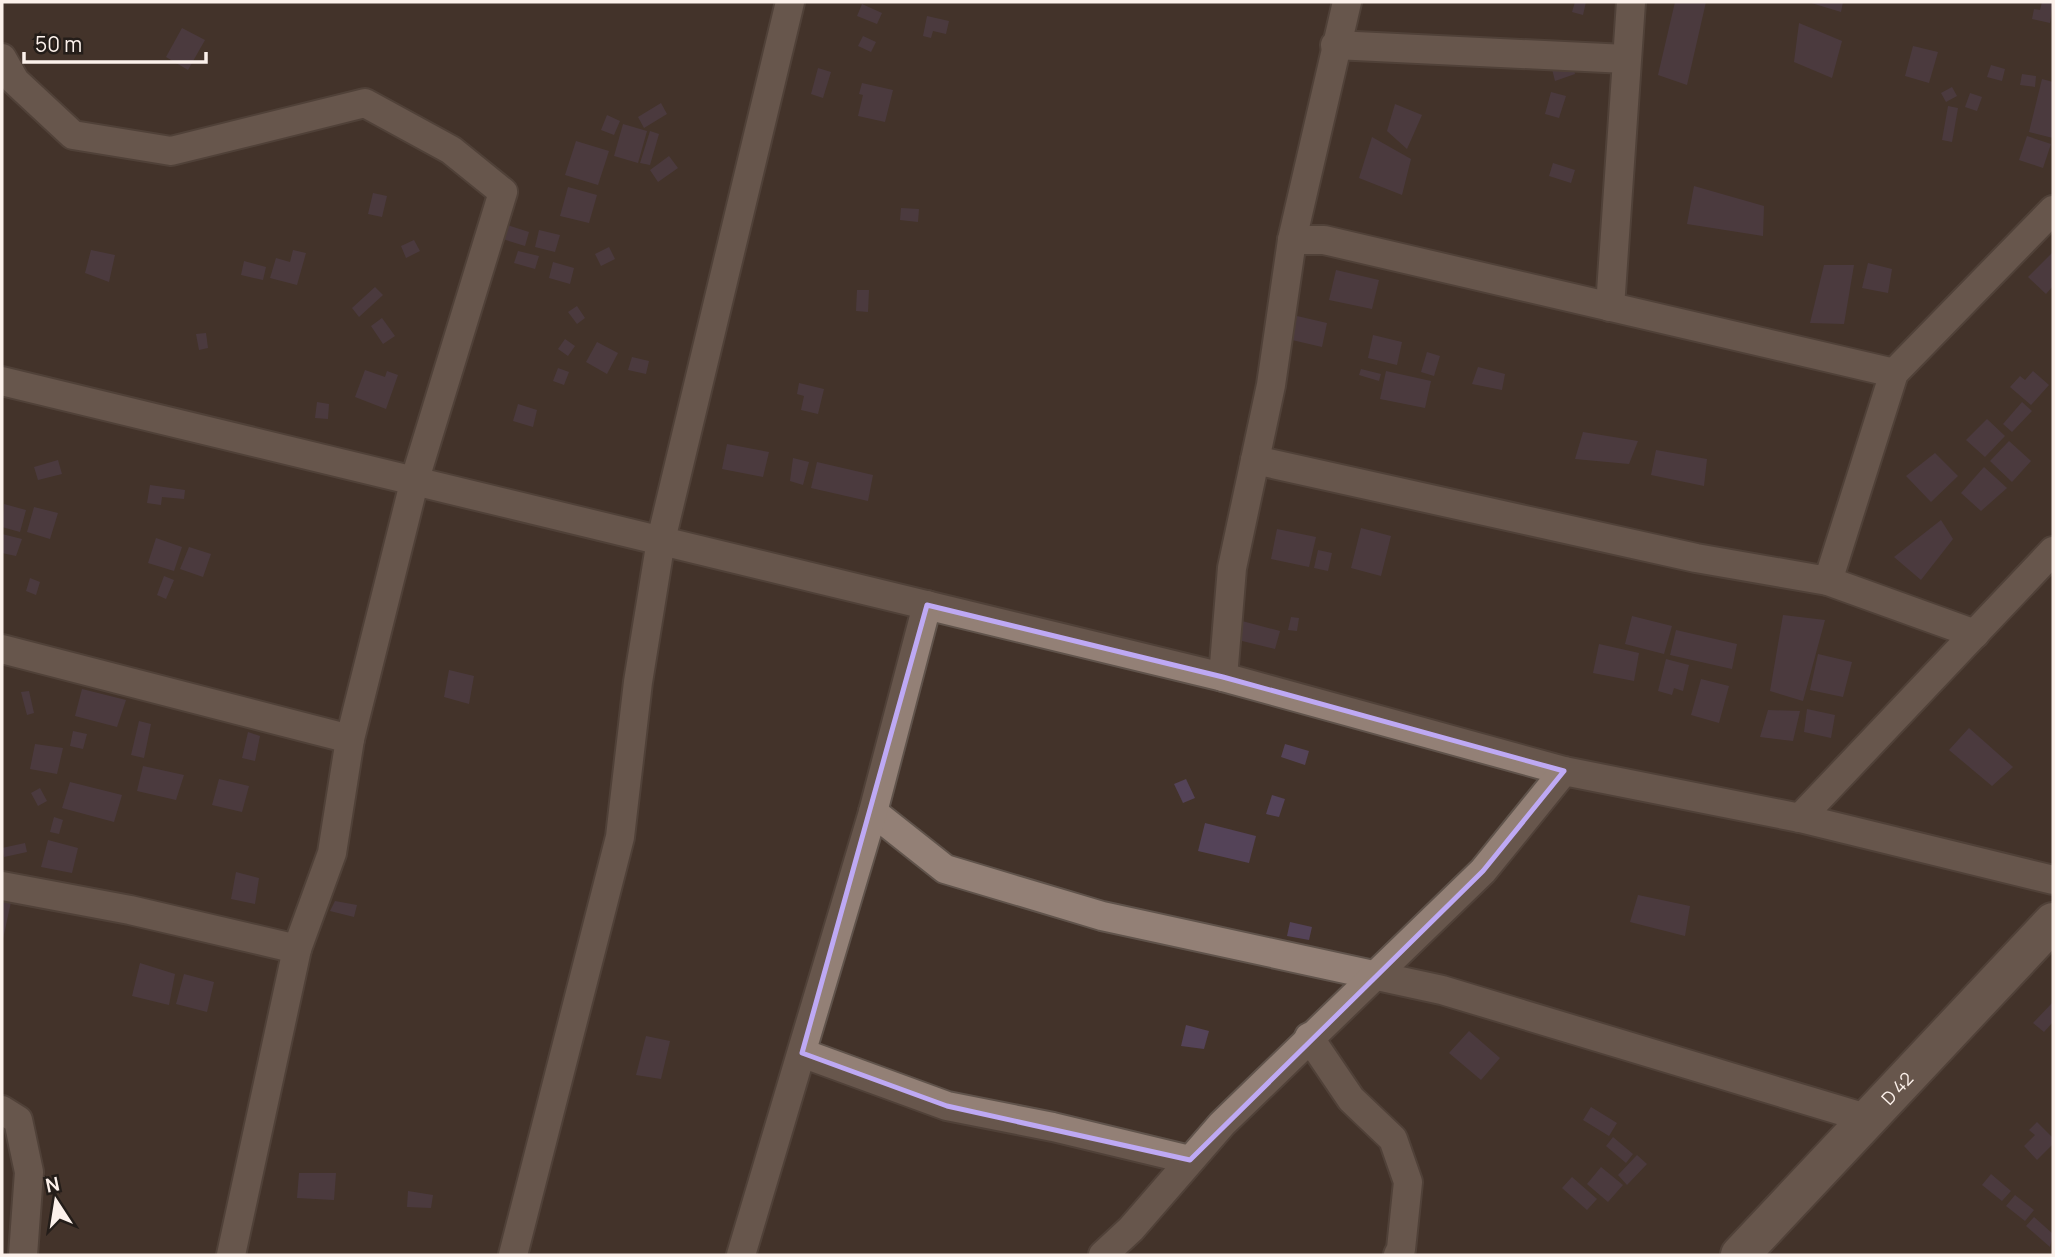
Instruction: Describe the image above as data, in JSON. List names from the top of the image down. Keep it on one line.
{"streets":{"street":["D 42"]},"scale_bar":"50 m","north":"top"}
